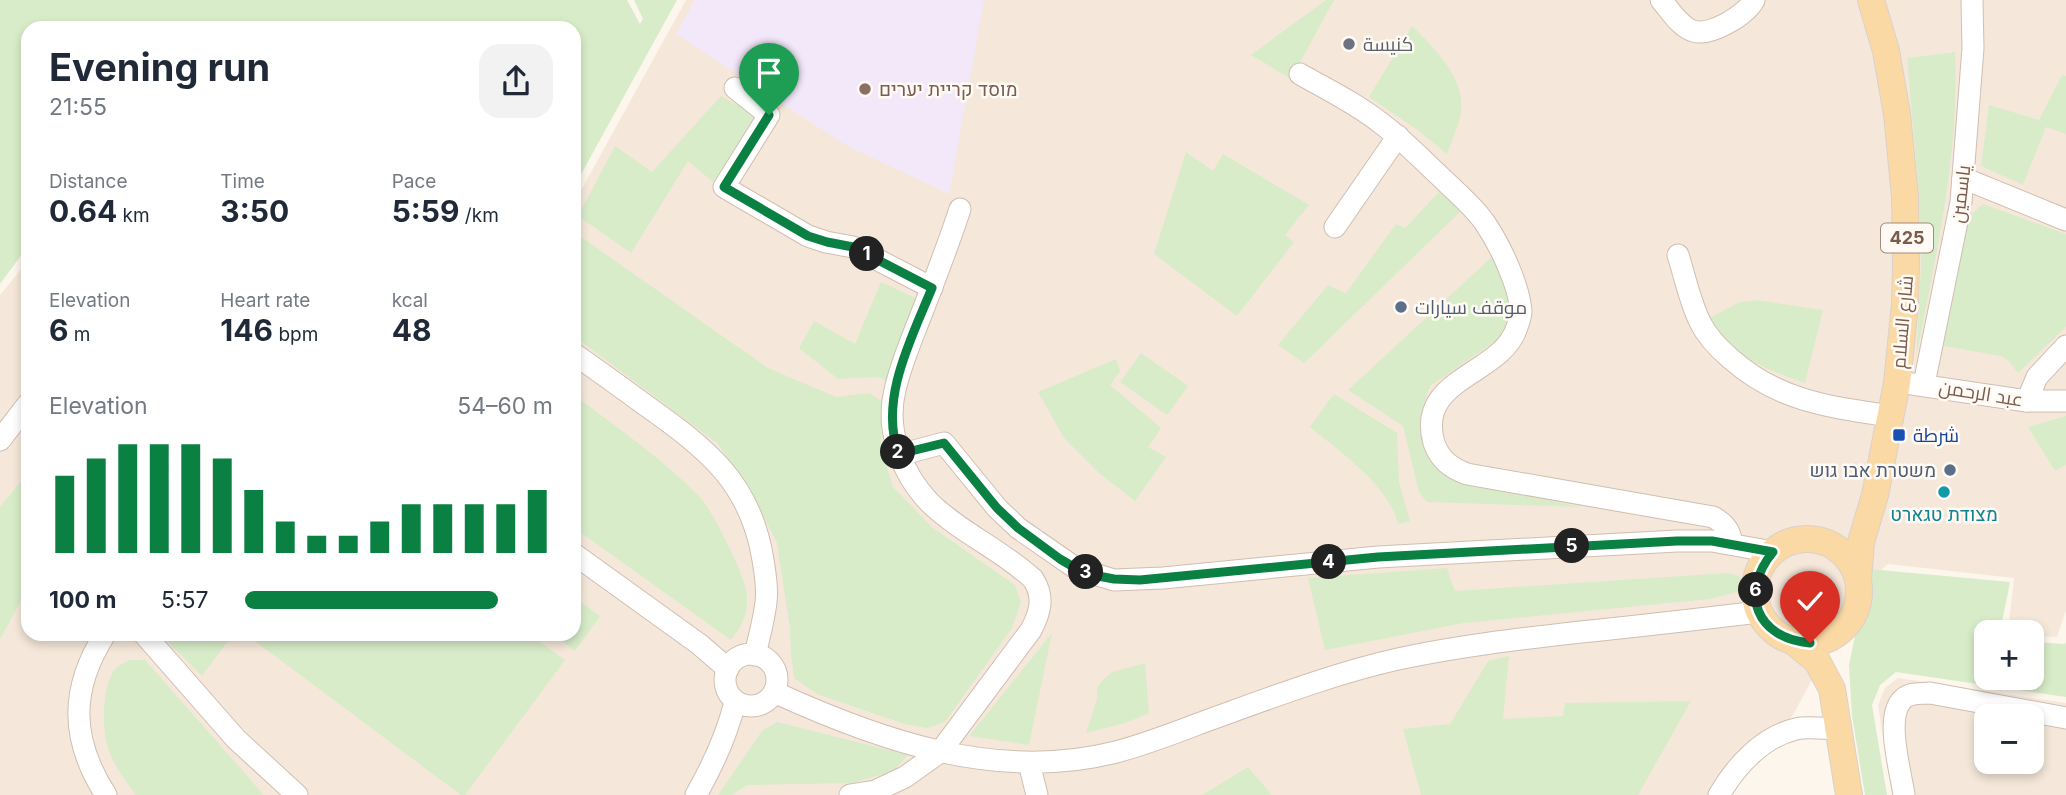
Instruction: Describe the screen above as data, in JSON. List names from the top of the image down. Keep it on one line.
{"streets":{"main road":["425","شارع السلام"],"street":["ياسمين","عبد الرحمن"]},"crossings":[["ياسمين","عبد الرحمن"],["425","شارع السلام"],["شارع السلام","عبد الرحمن"]],"places":{"other":["كنيسة","מוסד קריית יערים","موقف سيارات","משטרת אבו גוש","מצודת טגארט"],"transit":["شرطة"]},"page":{"heading":["Evening run","21:55"],"stats":[["Distance","0.64 km"],["Time","3:50"],["Pace","5:59 /km"],["Elevation","6 m"],["Heart rate","146 bpm"],["kcal","48"]],"pins":["1","2","5","4","3","6"],"chart":["Elevation","54–60 m"],"list":[{"name":"100 m","note":"5:57"}],"map_buttons":["+","−"]}}
